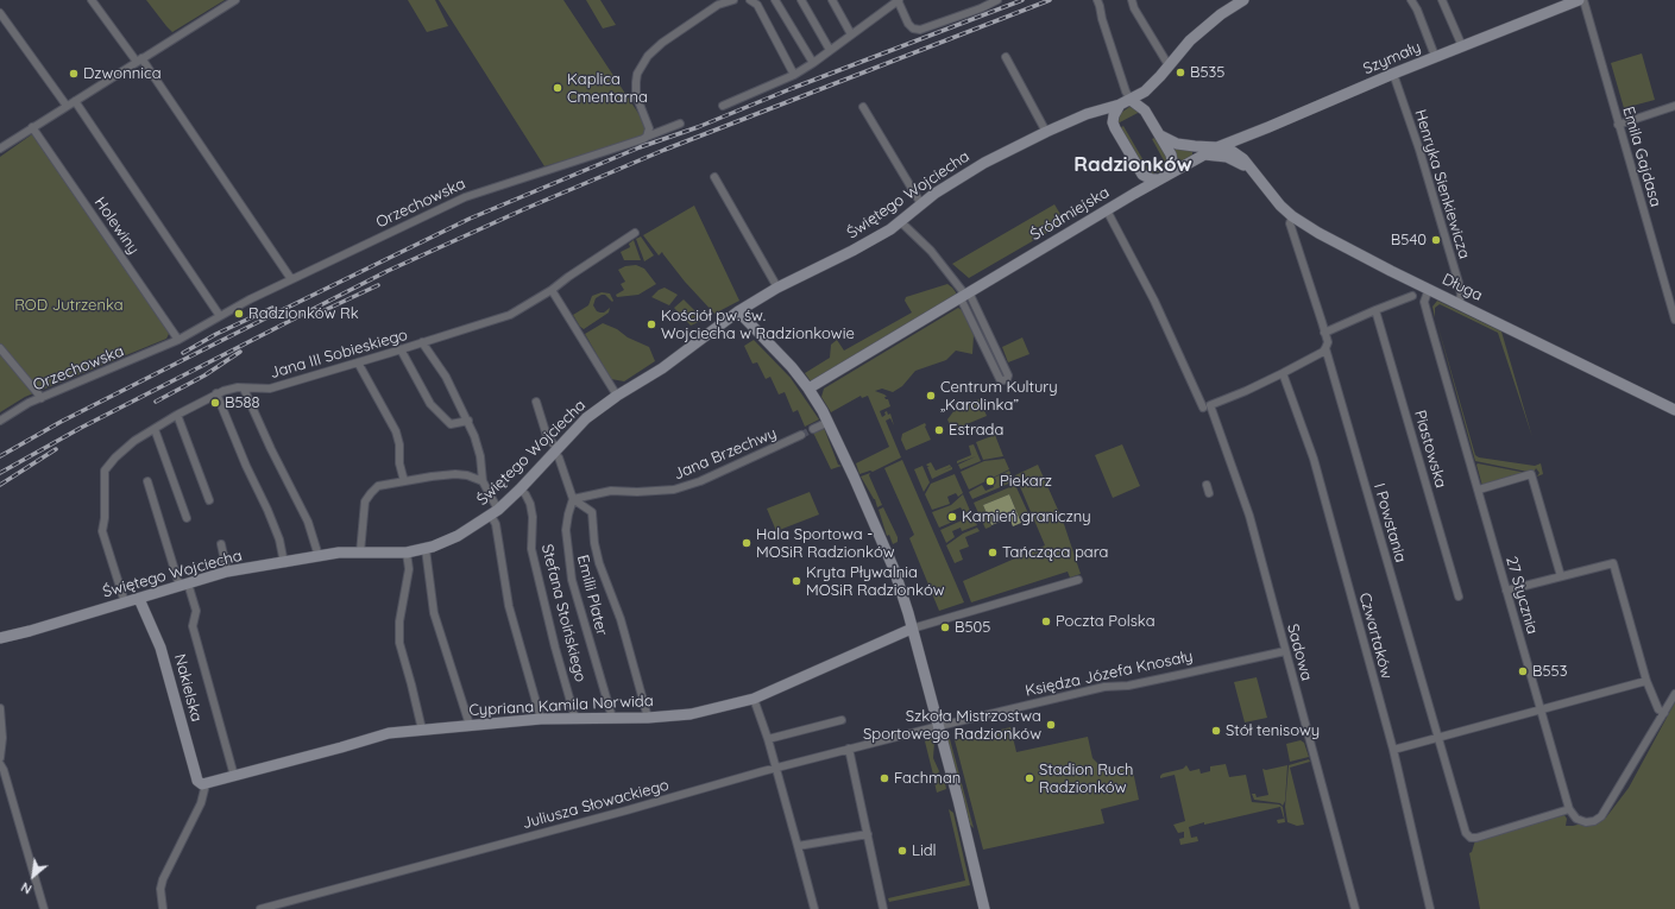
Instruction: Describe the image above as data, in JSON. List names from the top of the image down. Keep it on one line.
{"streets":{"street":["Szymały","Emila Gajdasa","Henryka Sienkiewicza","Świętego Wojciecha","Orzechowska","Śródmiejska","Holewiny","Długa","Jana III Sobieskiego","Piastowska","Jana Brzechwy","I Powstania","Emilii Plater","27 Stycznia","Stefana Stoińskiego","Czwartaków","Sadowa","Księdza Józefa Knosały","Nakielska","Cypriana Kamila Norwida","Juliusza Słowackiego"]},"crossings":[["Szymały","Henryka Sienkiewicza"],["Szymały","Śródmiejska"],["Szymały","Długa"],["Henryka Sienkiewicza","Długa"],["Świętego Wojciecha","Jana III Sobieskiego"],["Świętego Wojciecha","Stefana Stoińskiego"],["Świętego Wojciecha","Nakielska"],["Orzechowska","Holewiny"],["Śródmiejska","Długa"],["Śródmiejska","Sadowa"],["Długa","I Powstania"],["Długa","27 Stycznia"],["Jana Brzechwy","Emilii Plater"],["I Powstania","27 Stycznia"],["Emilii Plater","Cypriana Kamila Norwida"],["Stefana Stoińskiego","Cypriana Kamila Norwida"],["Sadowa","Księdza Józefa Knosały"],["Księdza Józefa Knosały","Juliusza Słowackiego"],["Nakielska","Cypriana Kamila Norwida"]],"districts":["Radzionków"],"parks":["ROD Jutrzenka"],"places":["B535","Dzwonnica","Kaplica Cmentarna","B540","Radzionków Rk","Kościół pw. św. Wojciecha w Radzionkowie","Centrum Kultury „Karolinka”","B588","Estrada","Piekarz","Kamień graniczny","Hala Sportowa - MOSiR Radzionków","Tańcząca para","Kryta Pływalnia MOSiR Radzionków","Poczta Polska","B505","B553","Szkoła Mistrzostwa Sportowego Radzionków","Stół tenisowy","Fachman","Stadion Ruch Radzionków","Lidl"],"north":"bottom left"}
